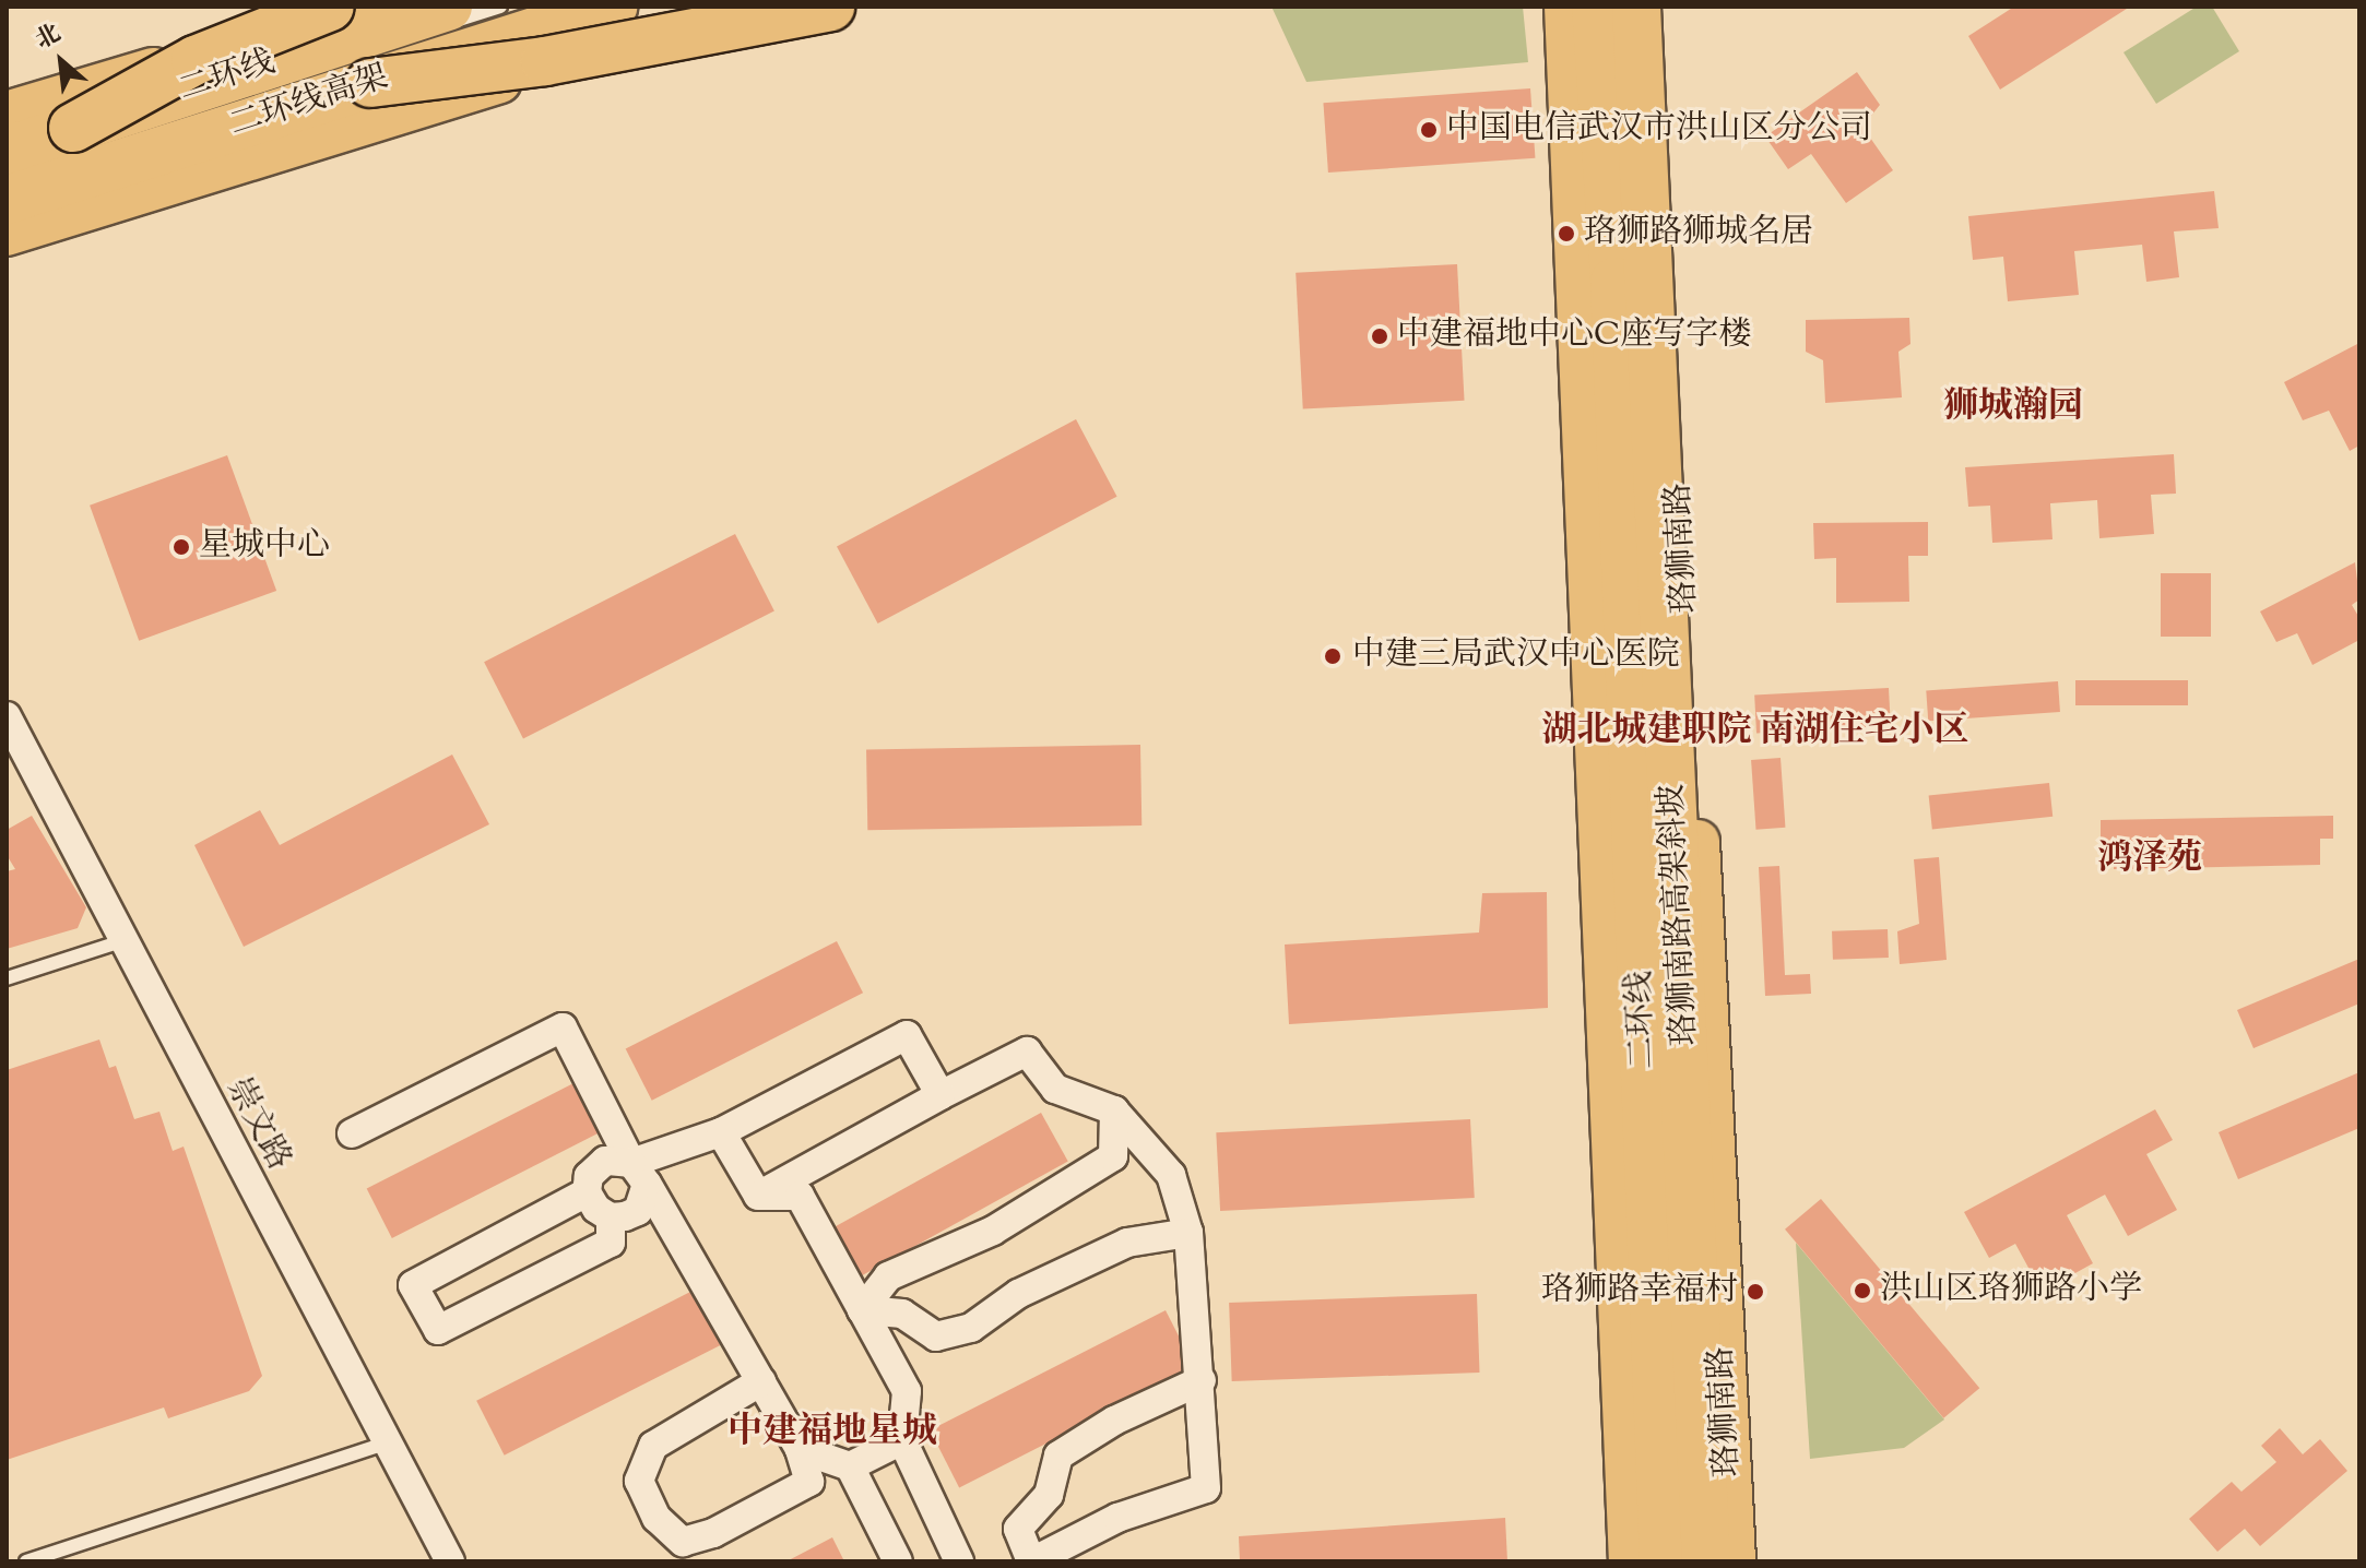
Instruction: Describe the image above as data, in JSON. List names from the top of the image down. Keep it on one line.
{"streets":{"highway":["二环线","二环线高架","珞狮南路高架斜坡"],"main road":["珞狮南路"],"street":["崇文路"]},"districts":["狮城瀚园","湖北城建职院 南湖住宅小区","鸿泽苑","中建福地星城"],"places":["中国电信武汉市洪山区分公司","珞狮路狮城名居","中建福地中心C座写字楼","星城中心","中建三局武汉中心医院","洪山区珞狮路小学","珞狮路幸福村"],"north":"top left"}
